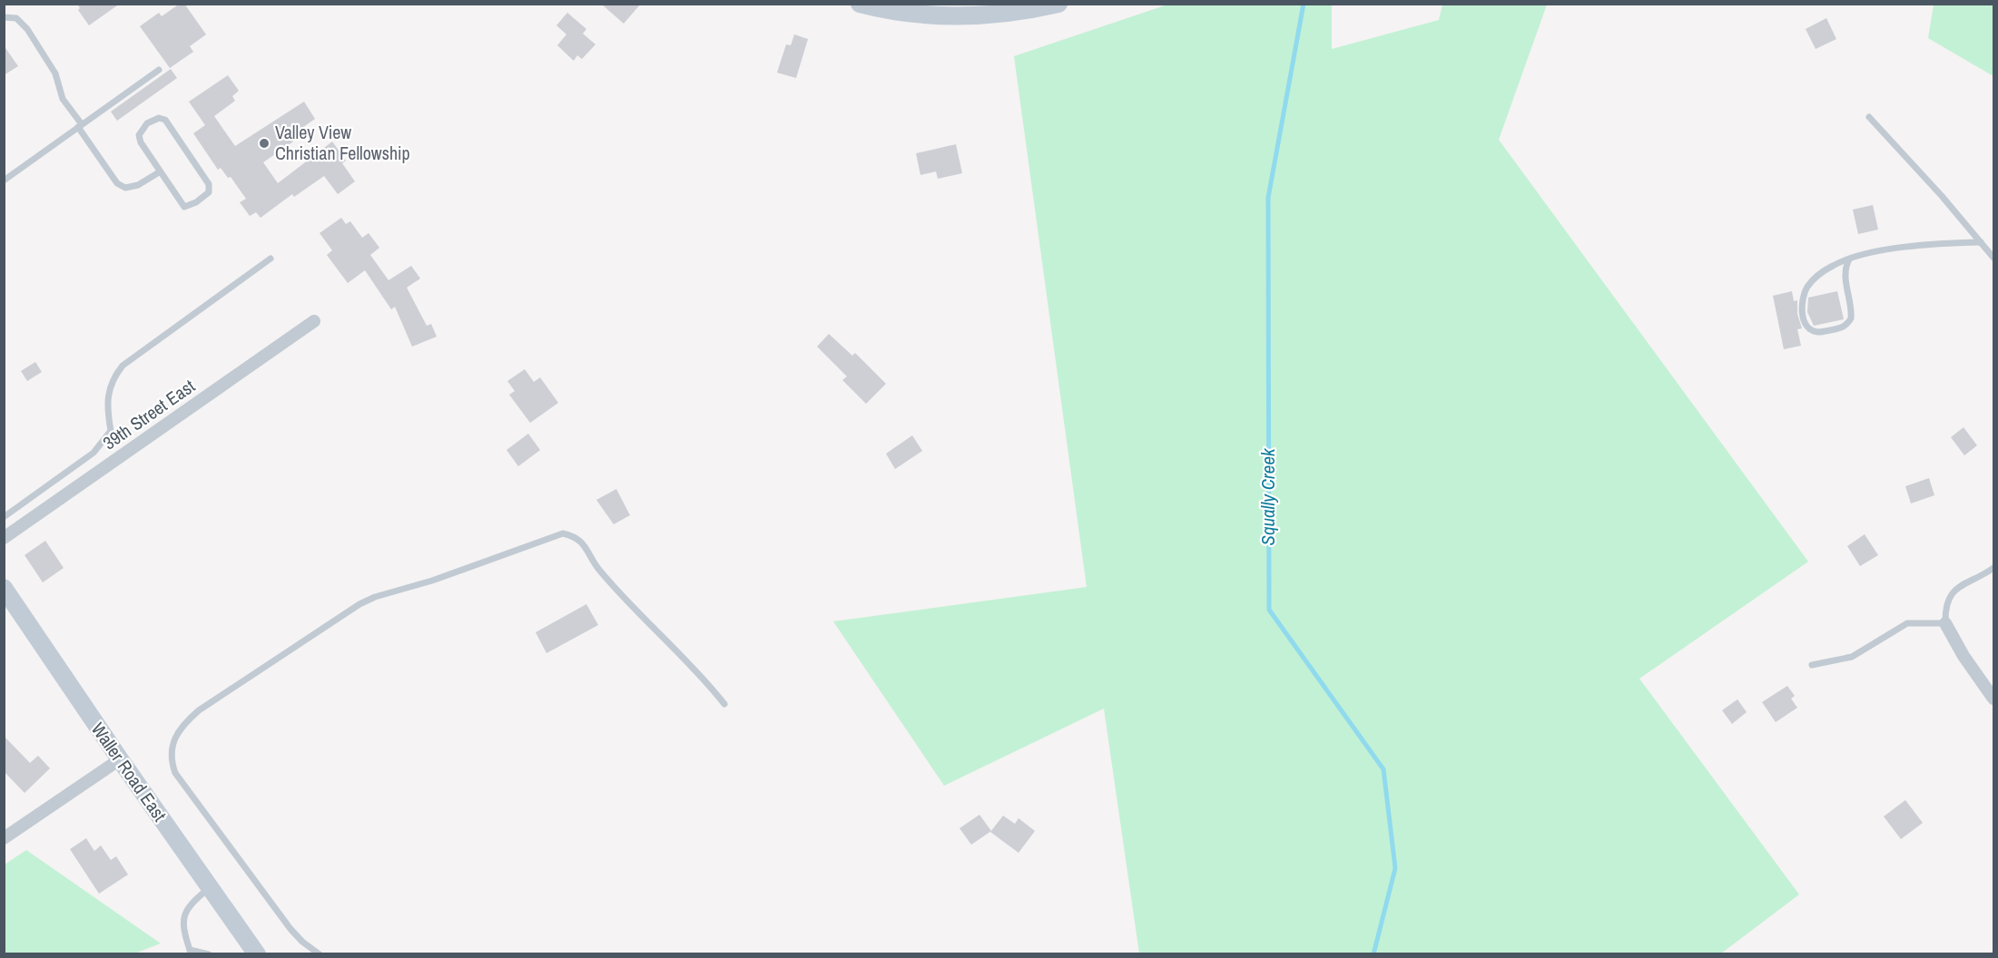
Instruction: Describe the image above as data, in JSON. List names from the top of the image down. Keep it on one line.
{"streets":{"street":["39th Street East","Waller Road East"]},"water":["Squally Creek"],"places":["Valley View Christian Fellowship"]}
